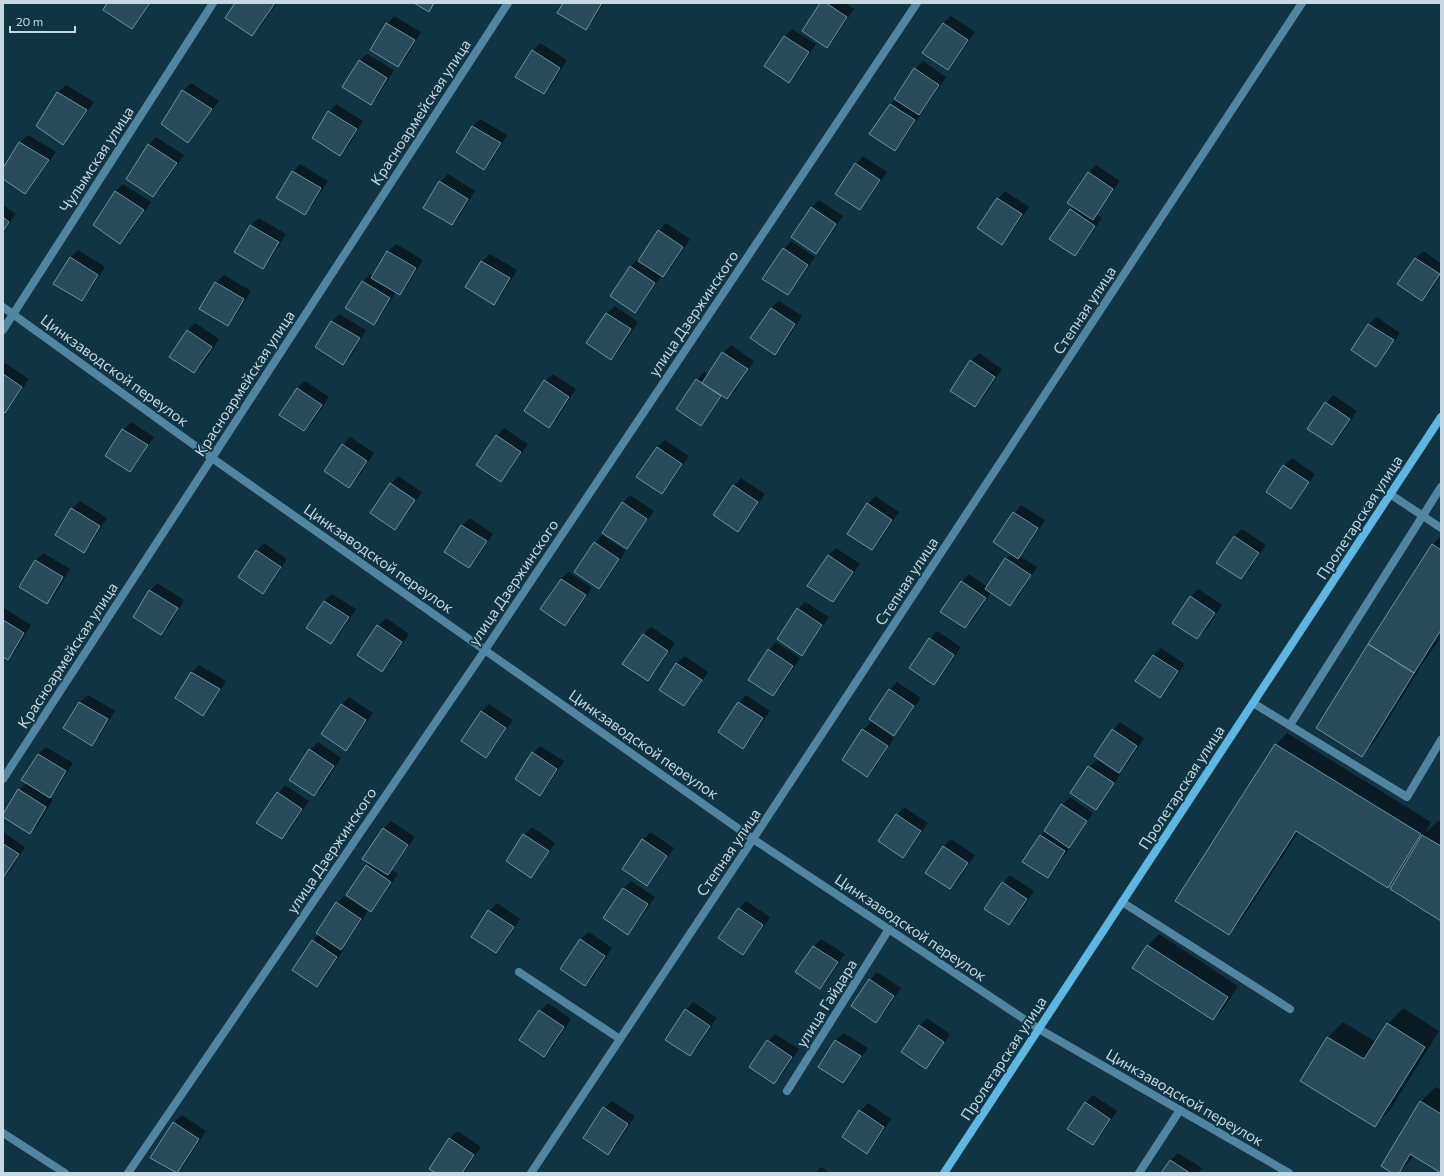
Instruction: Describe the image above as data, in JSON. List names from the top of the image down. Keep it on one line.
{"streets":{"main road":["Пролетарская улица"],"street":["Красноармейская улица","Чулымская улица","Степная улица","улица Дзержинского","Цинкзаводской переулок","улица Гайдара"]},"crossings":[["Красноармейская улица","Цинкзаводской переулок"],["Чулымская улица","Цинкзаводской переулок"],["Степная улица","Цинкзаводской переулок"],["улица Дзержинского","Цинкзаводской переулок"],["Цинкзаводской переулок","Пролетарская улица"],["Цинкзаводской переулок","улица Гайдара"]],"scale_bar":"20 m"}
